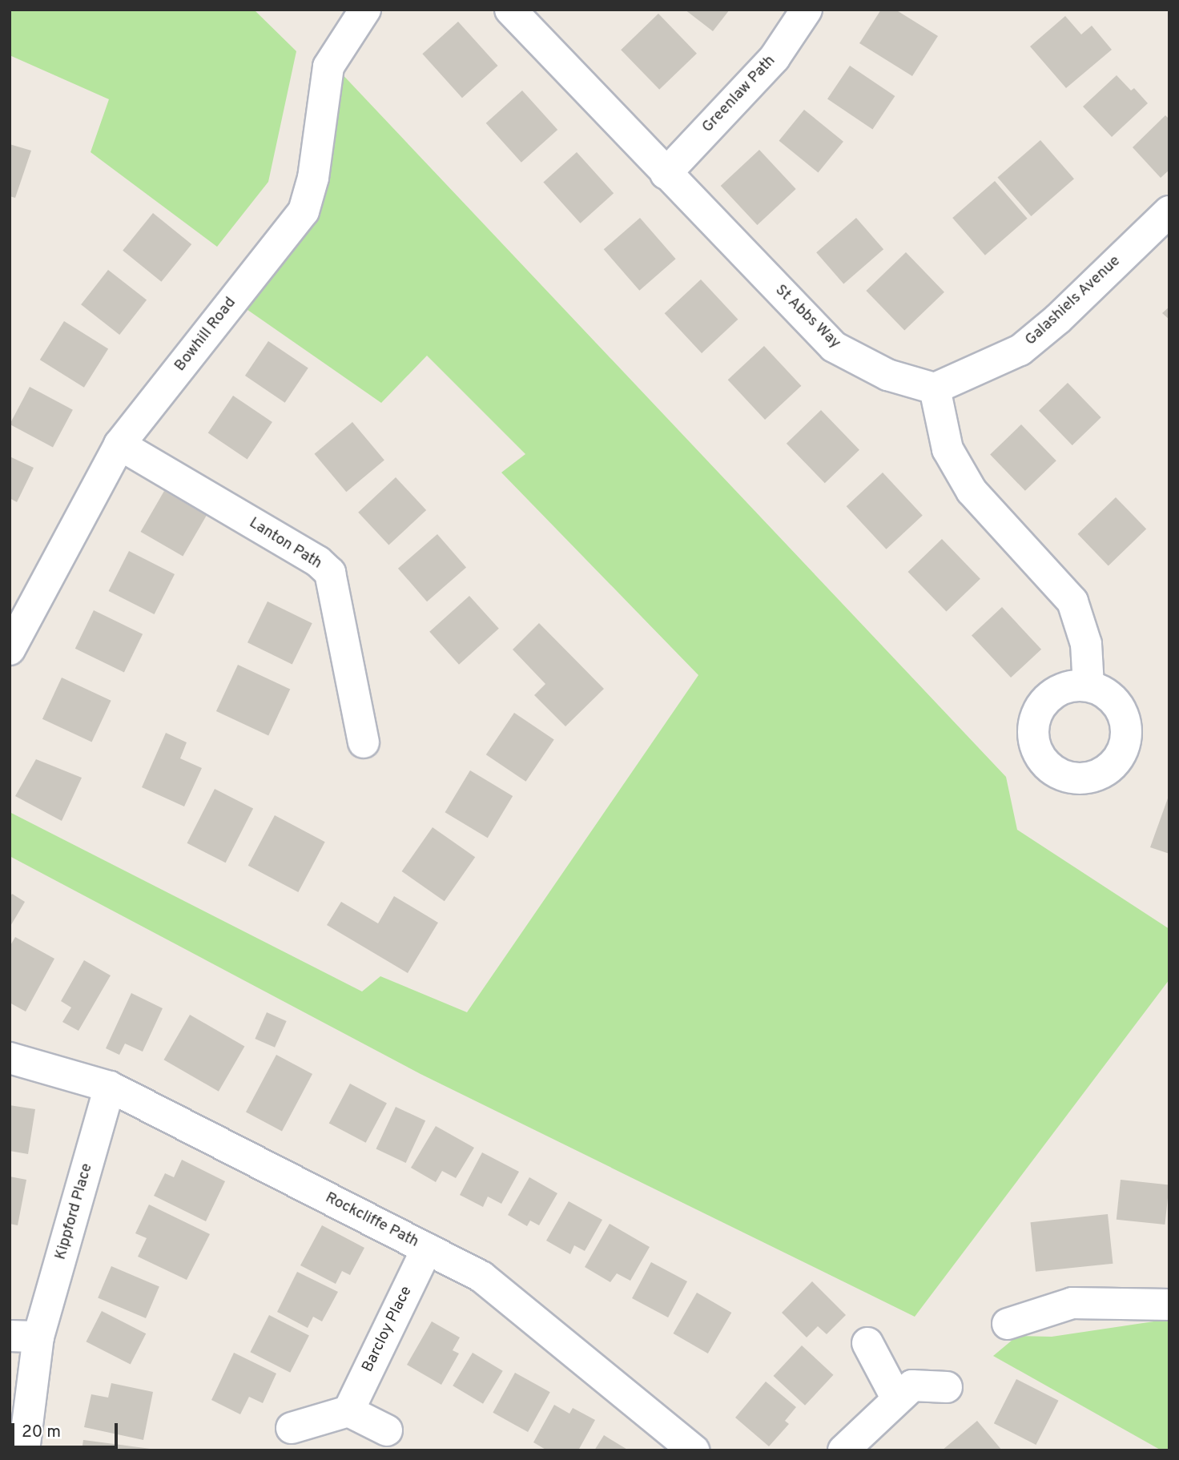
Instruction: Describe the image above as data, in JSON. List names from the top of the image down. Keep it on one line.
{"streets":{"street":["Greenlaw Path","Galashiels Avenue","St Abbs Way","Bowhill Road","Lanton Path","Kippford Place","Rockcliffe Path","Barcloy Place"]},"crossings":[["Greenlaw Path","St Abbs Way"],["Galashiels Avenue","St Abbs Way"],["Bowhill Road","Lanton Path"],["Kippford Place","Rockcliffe Path"],["Rockcliffe Path","Barcloy Place"]],"scale_bar":"20 m"}
